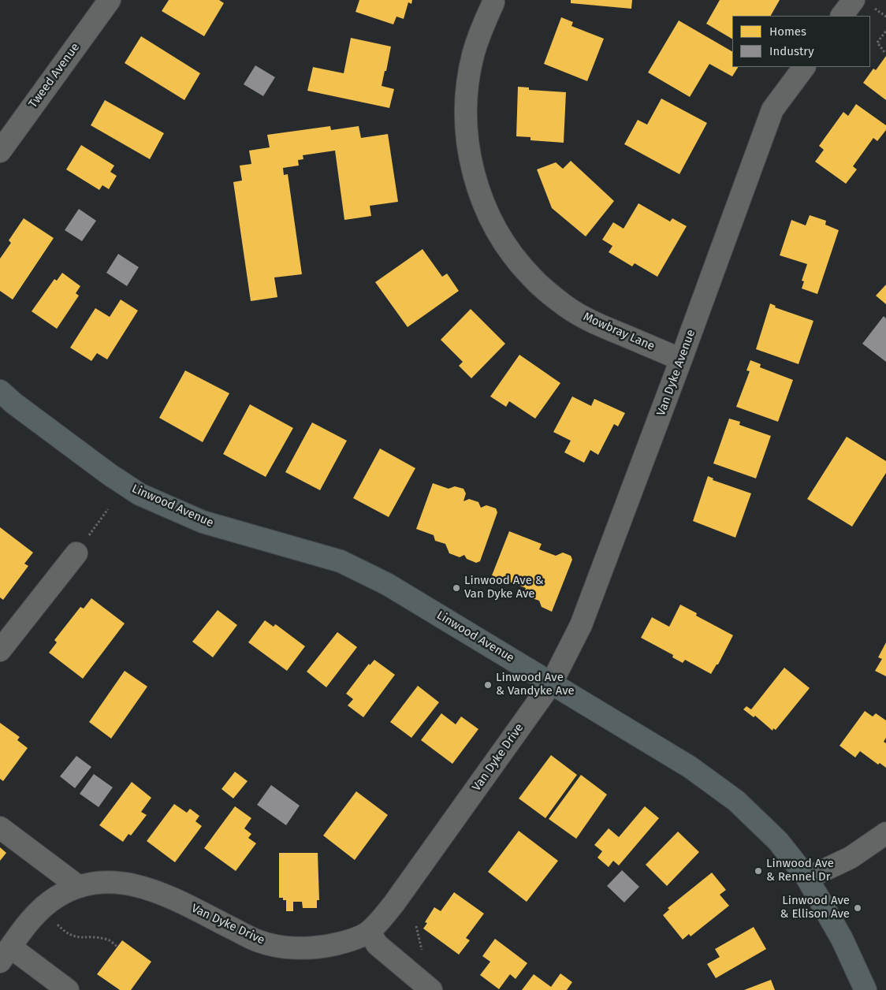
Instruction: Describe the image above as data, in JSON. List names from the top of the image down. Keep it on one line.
{"streets":{"main road":["Linwood Avenue"],"street":["Tweed Avenue","Mowbray Lane","Van Dyke Avenue","Van Dyke Drive"]},"crossings":[["Mowbray Lane","Van Dyke Avenue"],["Van Dyke Avenue","Linwood Avenue"],["Van Dyke Avenue","Van Dyke Drive"],["Linwood Avenue","Van Dyke Drive"]],"places":["Linwood Ave & Van Dyke Ave","Linwood Ave & Vandyke Ave","Linwood Ave & Rennel Dr","Linwood Ave & Ellison Ave"],"legend":["Homes","Industry"]}
